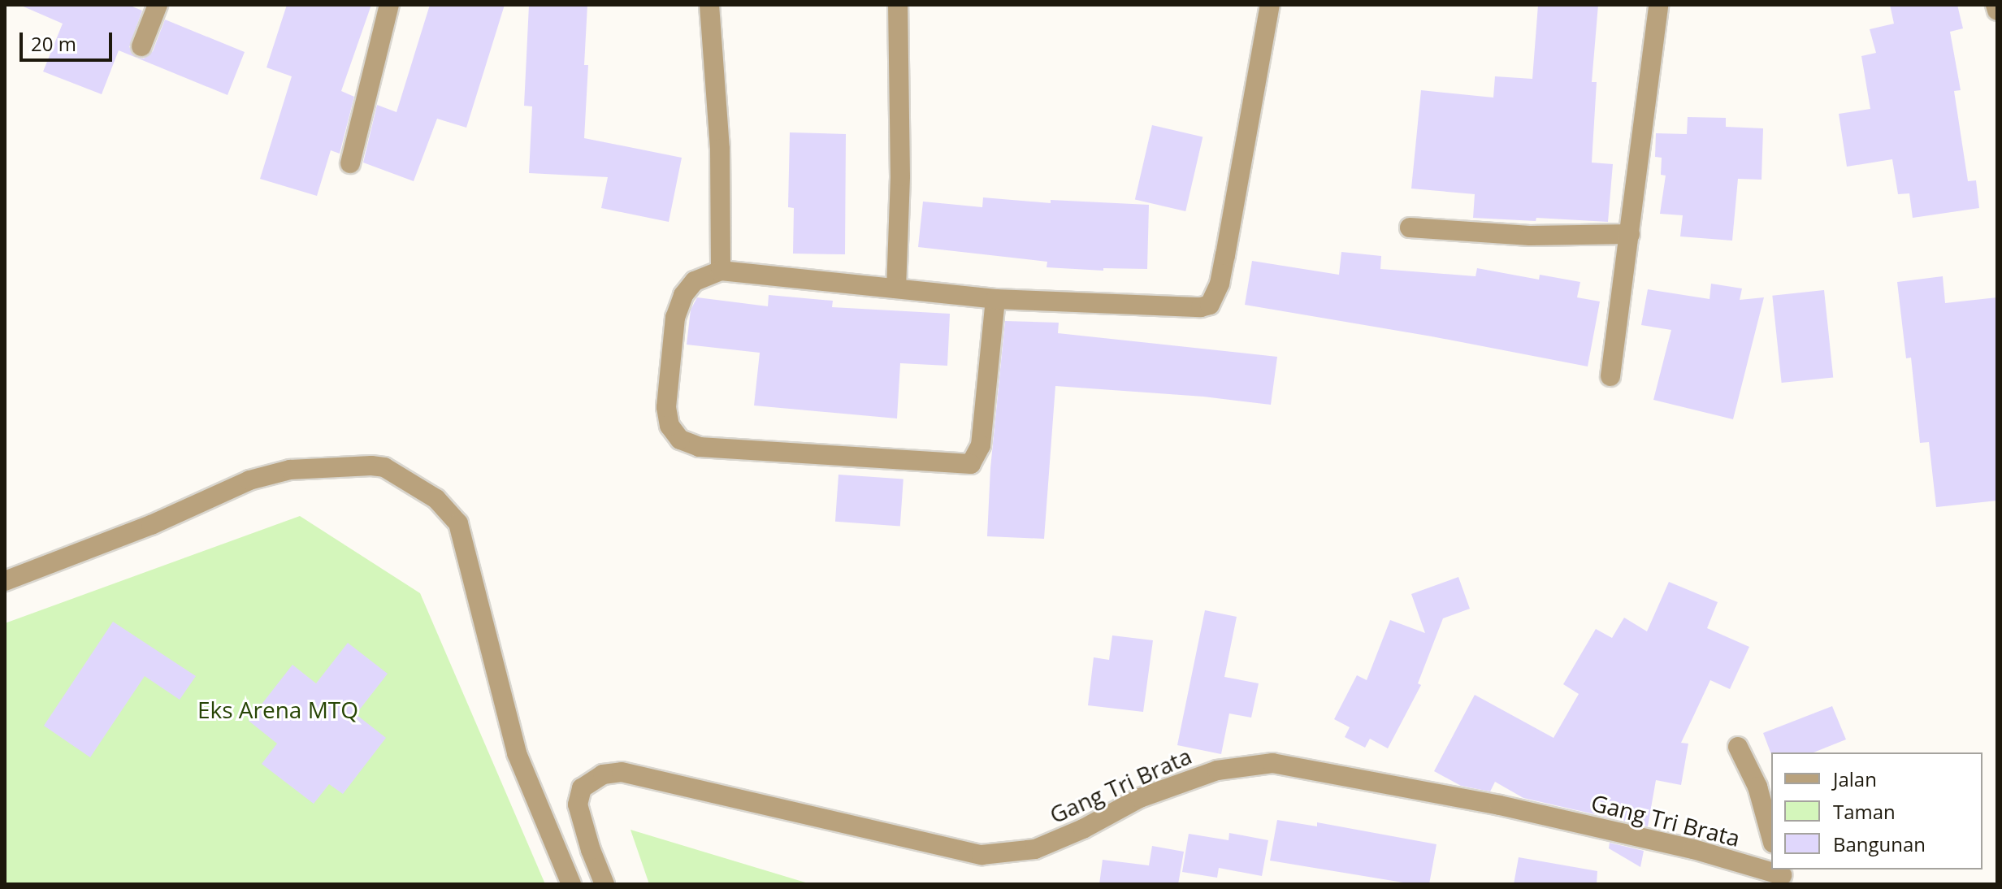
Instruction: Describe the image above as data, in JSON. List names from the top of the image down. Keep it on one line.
{"streets":{"street":["Gang Tri Brata"]},"parks":["Eks Arena MTQ"],"legend":["Jalan","Taman","Bangunan"],"scale_bar":"20 m"}
